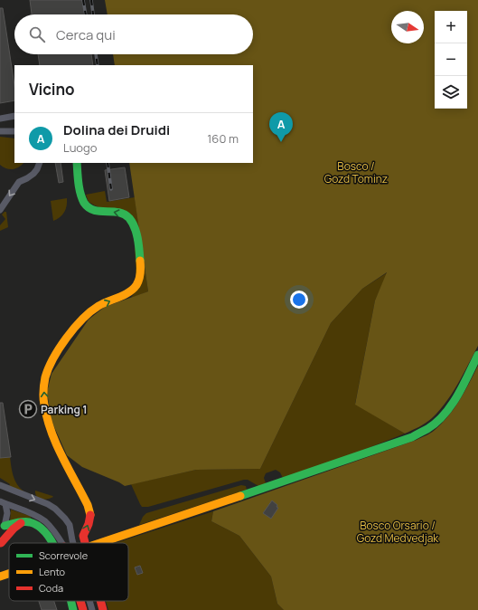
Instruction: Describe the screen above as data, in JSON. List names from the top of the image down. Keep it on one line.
{"parks":["Bosco / Gozd Tominz","Bosco Orsario / Gozd Medvedjak"],"places":{"parking":["Parking 1"]},"legend":["Scorrevole","Lento","Coda"],"north":"right","page":{"map_buttons":["+","−"],"search":"Cerca qui","heading":"Vicino","pins":"A","list":[{"mark":"A","name":"Dolina dei Druidi","note":"Luogo","value":"160 m"}]}}
